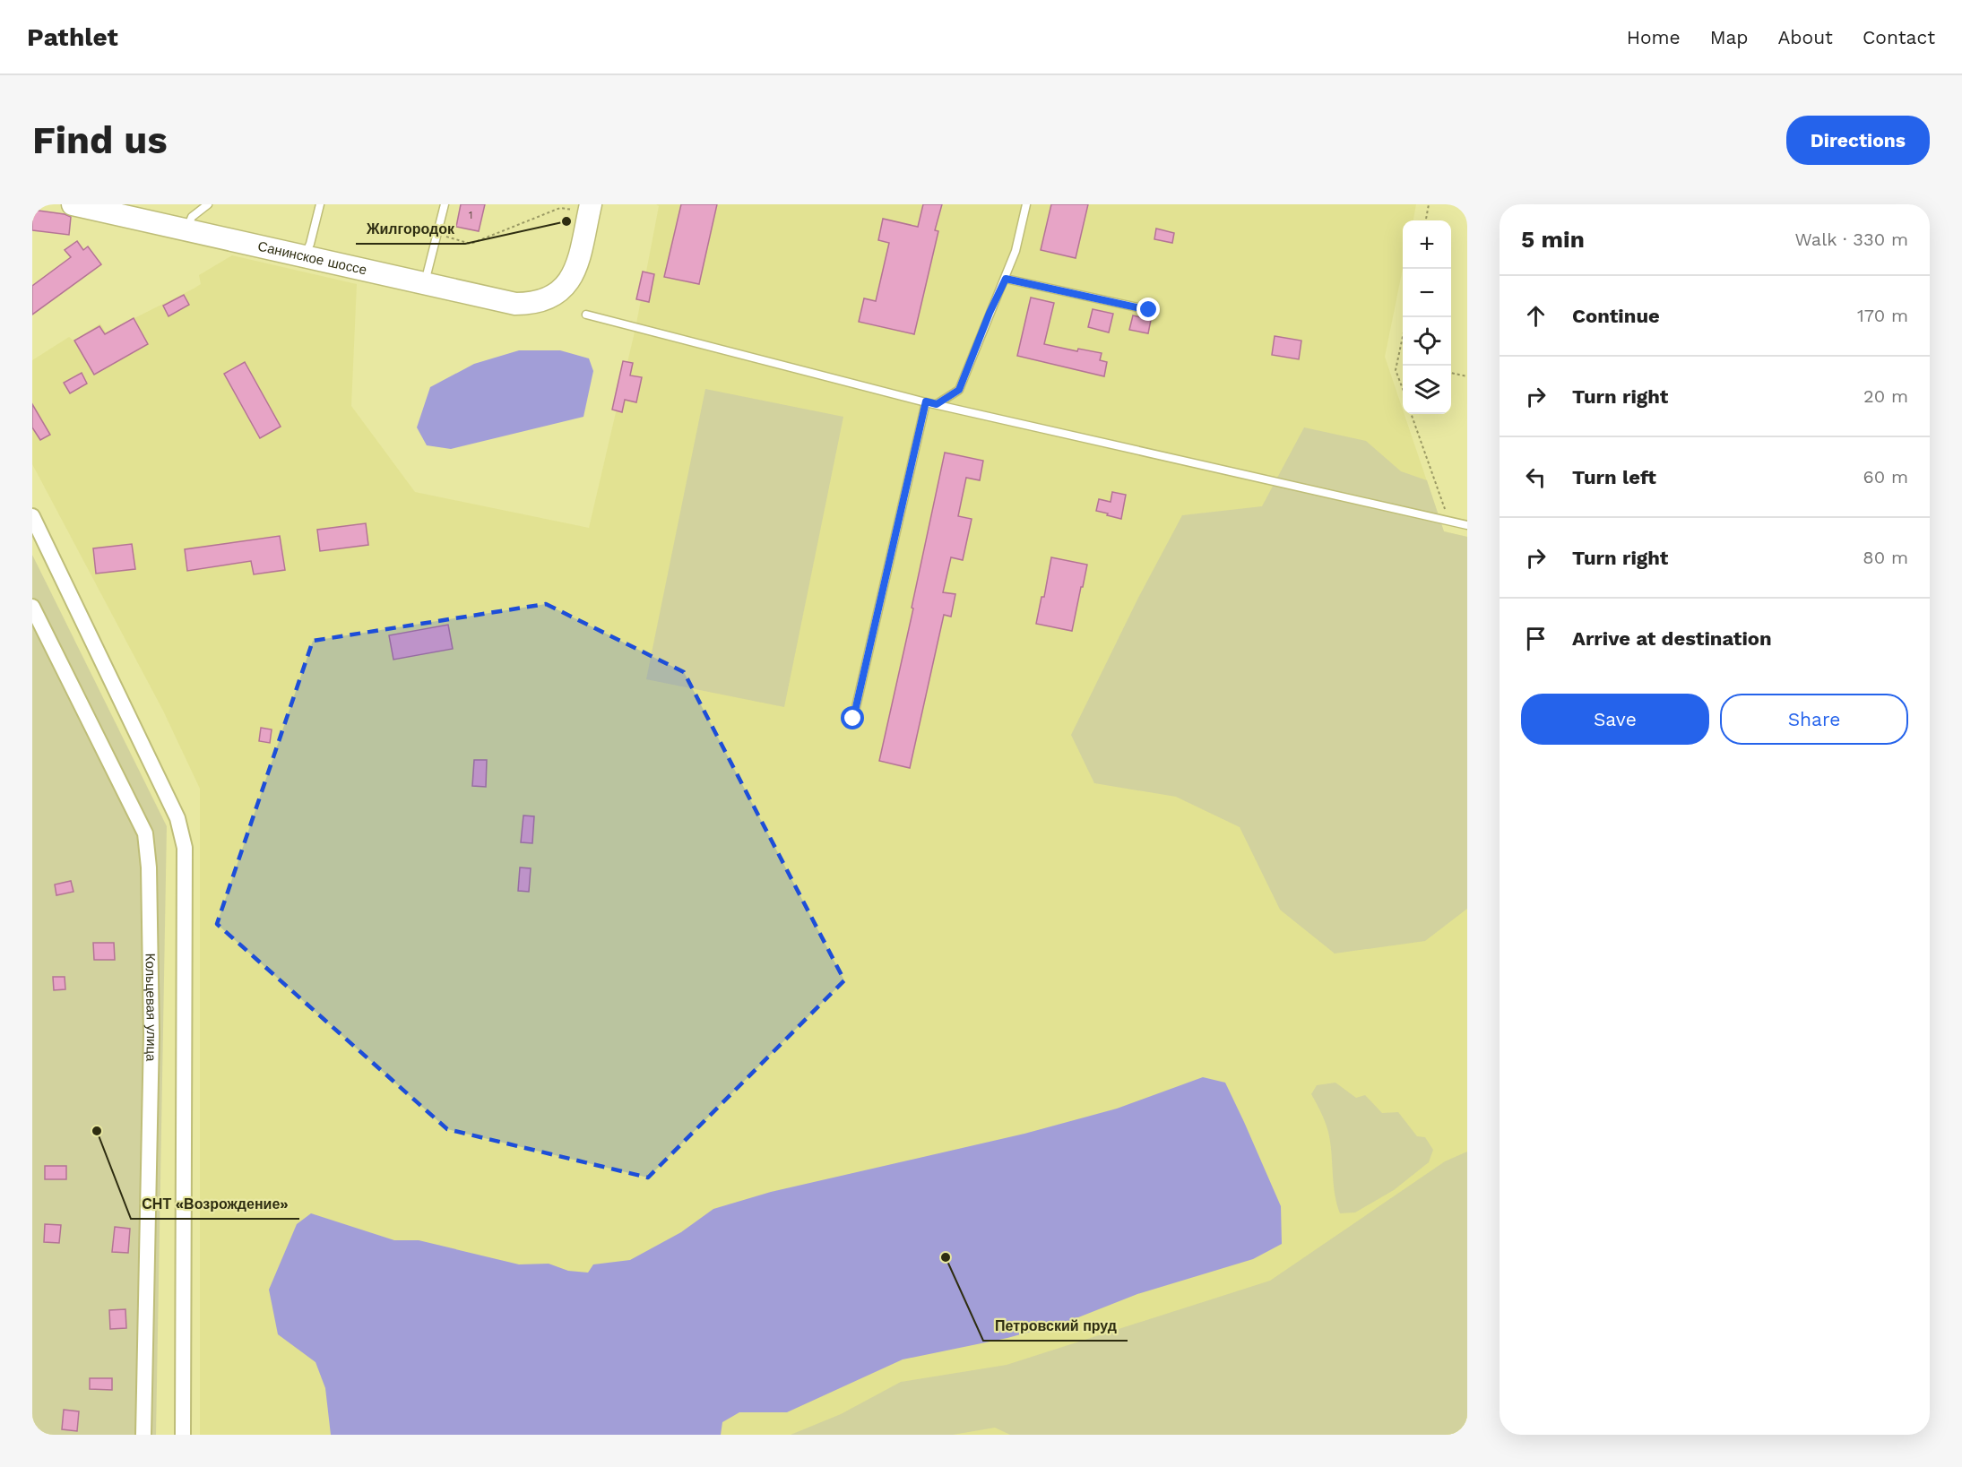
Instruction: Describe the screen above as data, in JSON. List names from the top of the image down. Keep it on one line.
{"streets":{"street":["Санинское шоссе","Кольцевая улица"]},"places":["Жилгородок","СНТ «Возрождение»","Петровский пруд"],"house_numbers":["1"],"page":{"header":"Pathlet","nav":["Home","Map","About","Contact"],"buttons":["Directions",["Save","Share"]],"title":"Find us","heading":["5 min","Walk · 330 m"],"map_buttons":["+","−"],"list":[["Continue","170 m"],["Turn right","20 m"],["Turn left","60 m"],["Turn right","80 m"],"Arrive at destination"]}}
